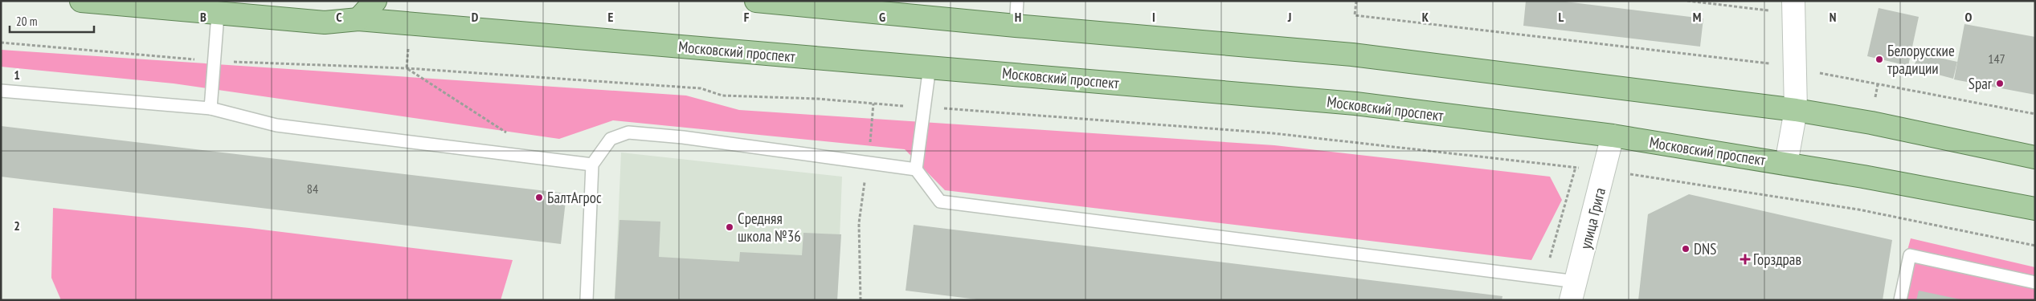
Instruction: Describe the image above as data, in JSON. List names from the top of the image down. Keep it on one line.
{"streets":{"main road":["Московский проспект"],"street":["улица Грига"]},"crossings":[["Московский проспект","улица Грига"]],"places":{"other":["Белорусские традиции","Spar","БалтАгрос","Средняя школа №36","DNS"],"health":["Горздрав"]},"house_numbers":["147","84"],"scale_bar":"20 m","grid":{"columns":["B","C","D","E","F","G","H","I","J","K","L","M","N","O"],"rows":["1","2"]}}
